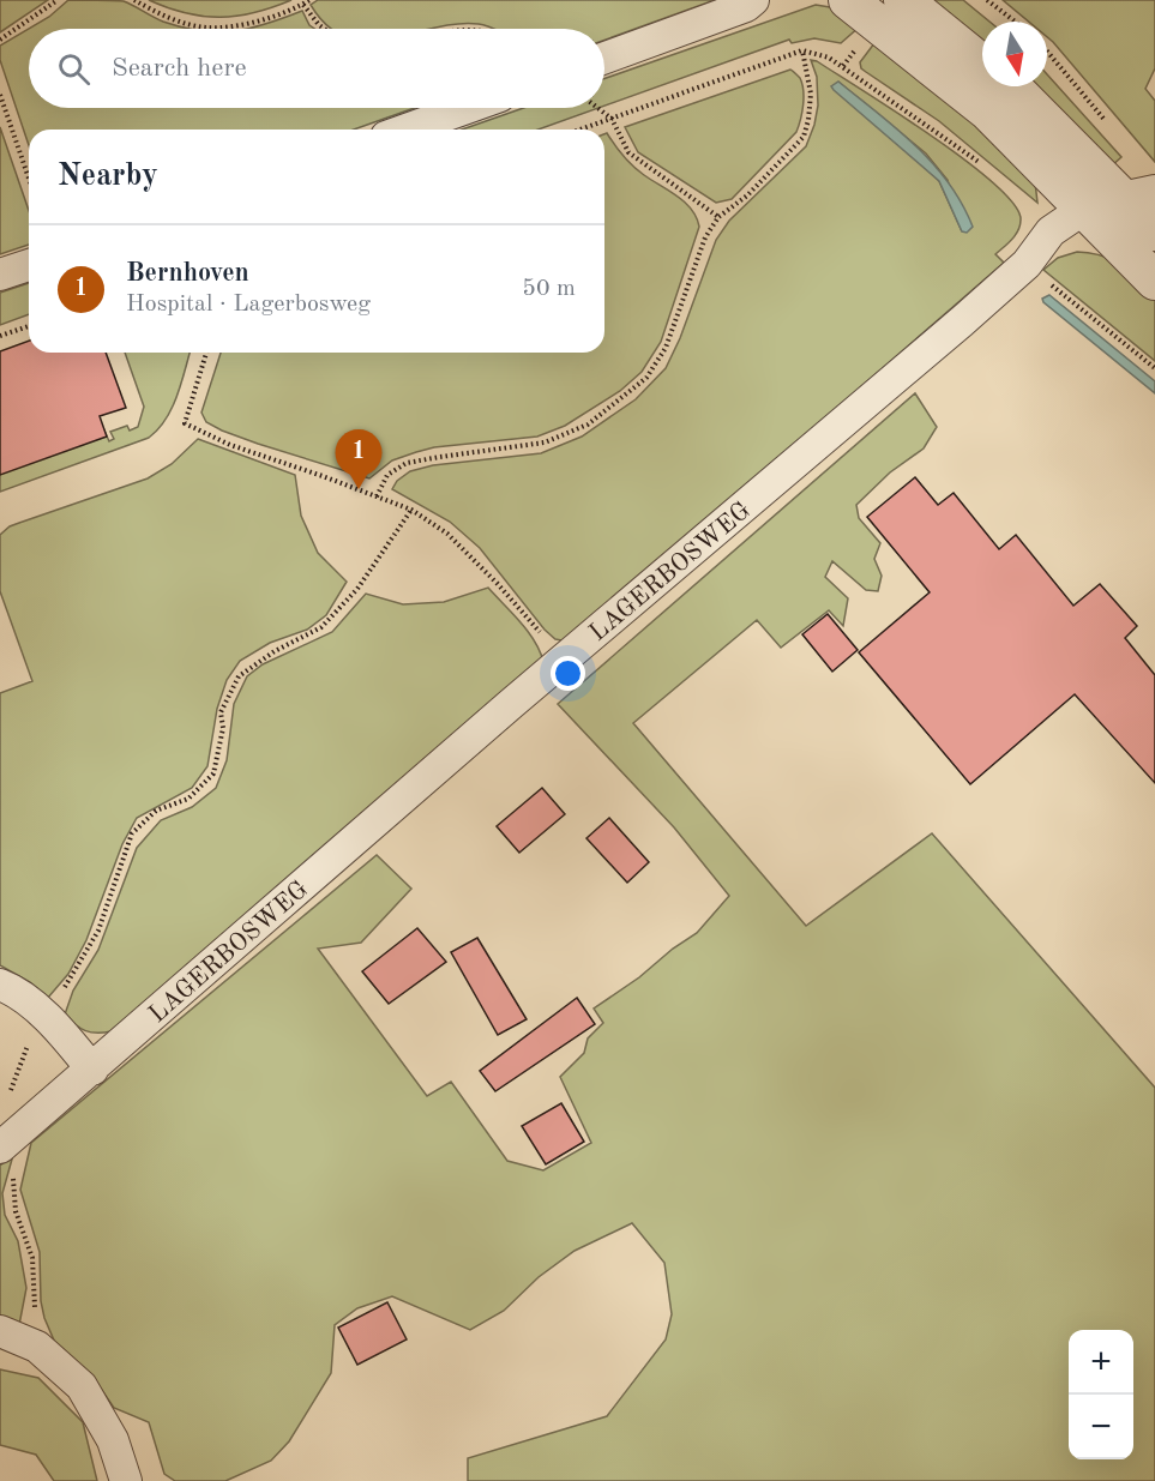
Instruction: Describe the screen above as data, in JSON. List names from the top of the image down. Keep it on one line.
{"streets":{"street":["LAGERBOSWEG"]},"north":"bottom","page":{"search":"Search here","heading":"Nearby","list":[{"mark":"1","name":"Bernhoven","note":"Hospital · Lagerbosweg","value":"50 m"}],"pins":"1","map_buttons":["+","−"]}}
